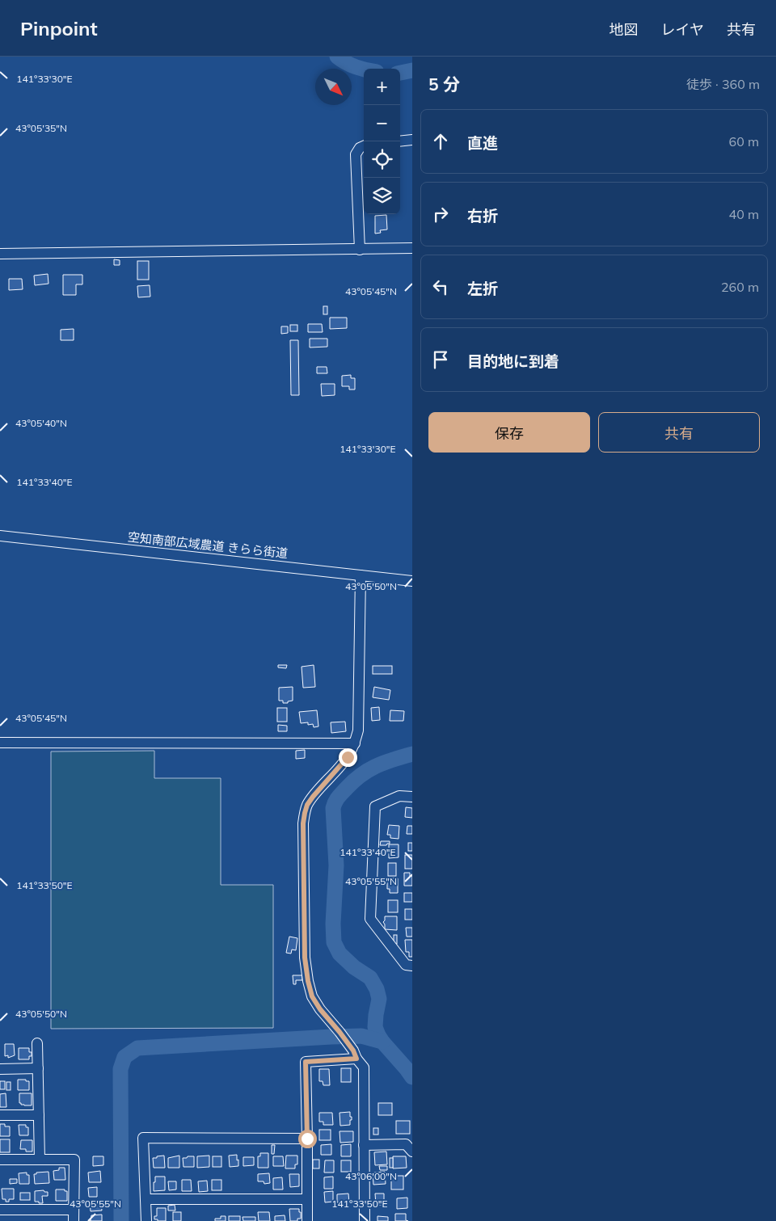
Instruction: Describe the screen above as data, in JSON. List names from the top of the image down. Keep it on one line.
{"streets":{"street":["空知南部広域農道 きらら街道"]},"north":"bottom right","page":{"header":"Pinpoint","nav":["地図","レイヤ","共有"],"heading":["5 分","徒歩 · 360 m"],"map_buttons":["+","−"],"list":[["直進","60 m"],["右折","40 m"],["左折","260 m"],"目的地に到着"],"buttons":["保存","共有"]},"coordinates":["141°33'30\"E","43°05'35\"N","43°05'45\"N","43°05'40\"N","141°33'40\"E","43°05'50\"N","43°05'55\"N","141°33'50\"E","43°06'00\"N"]}
